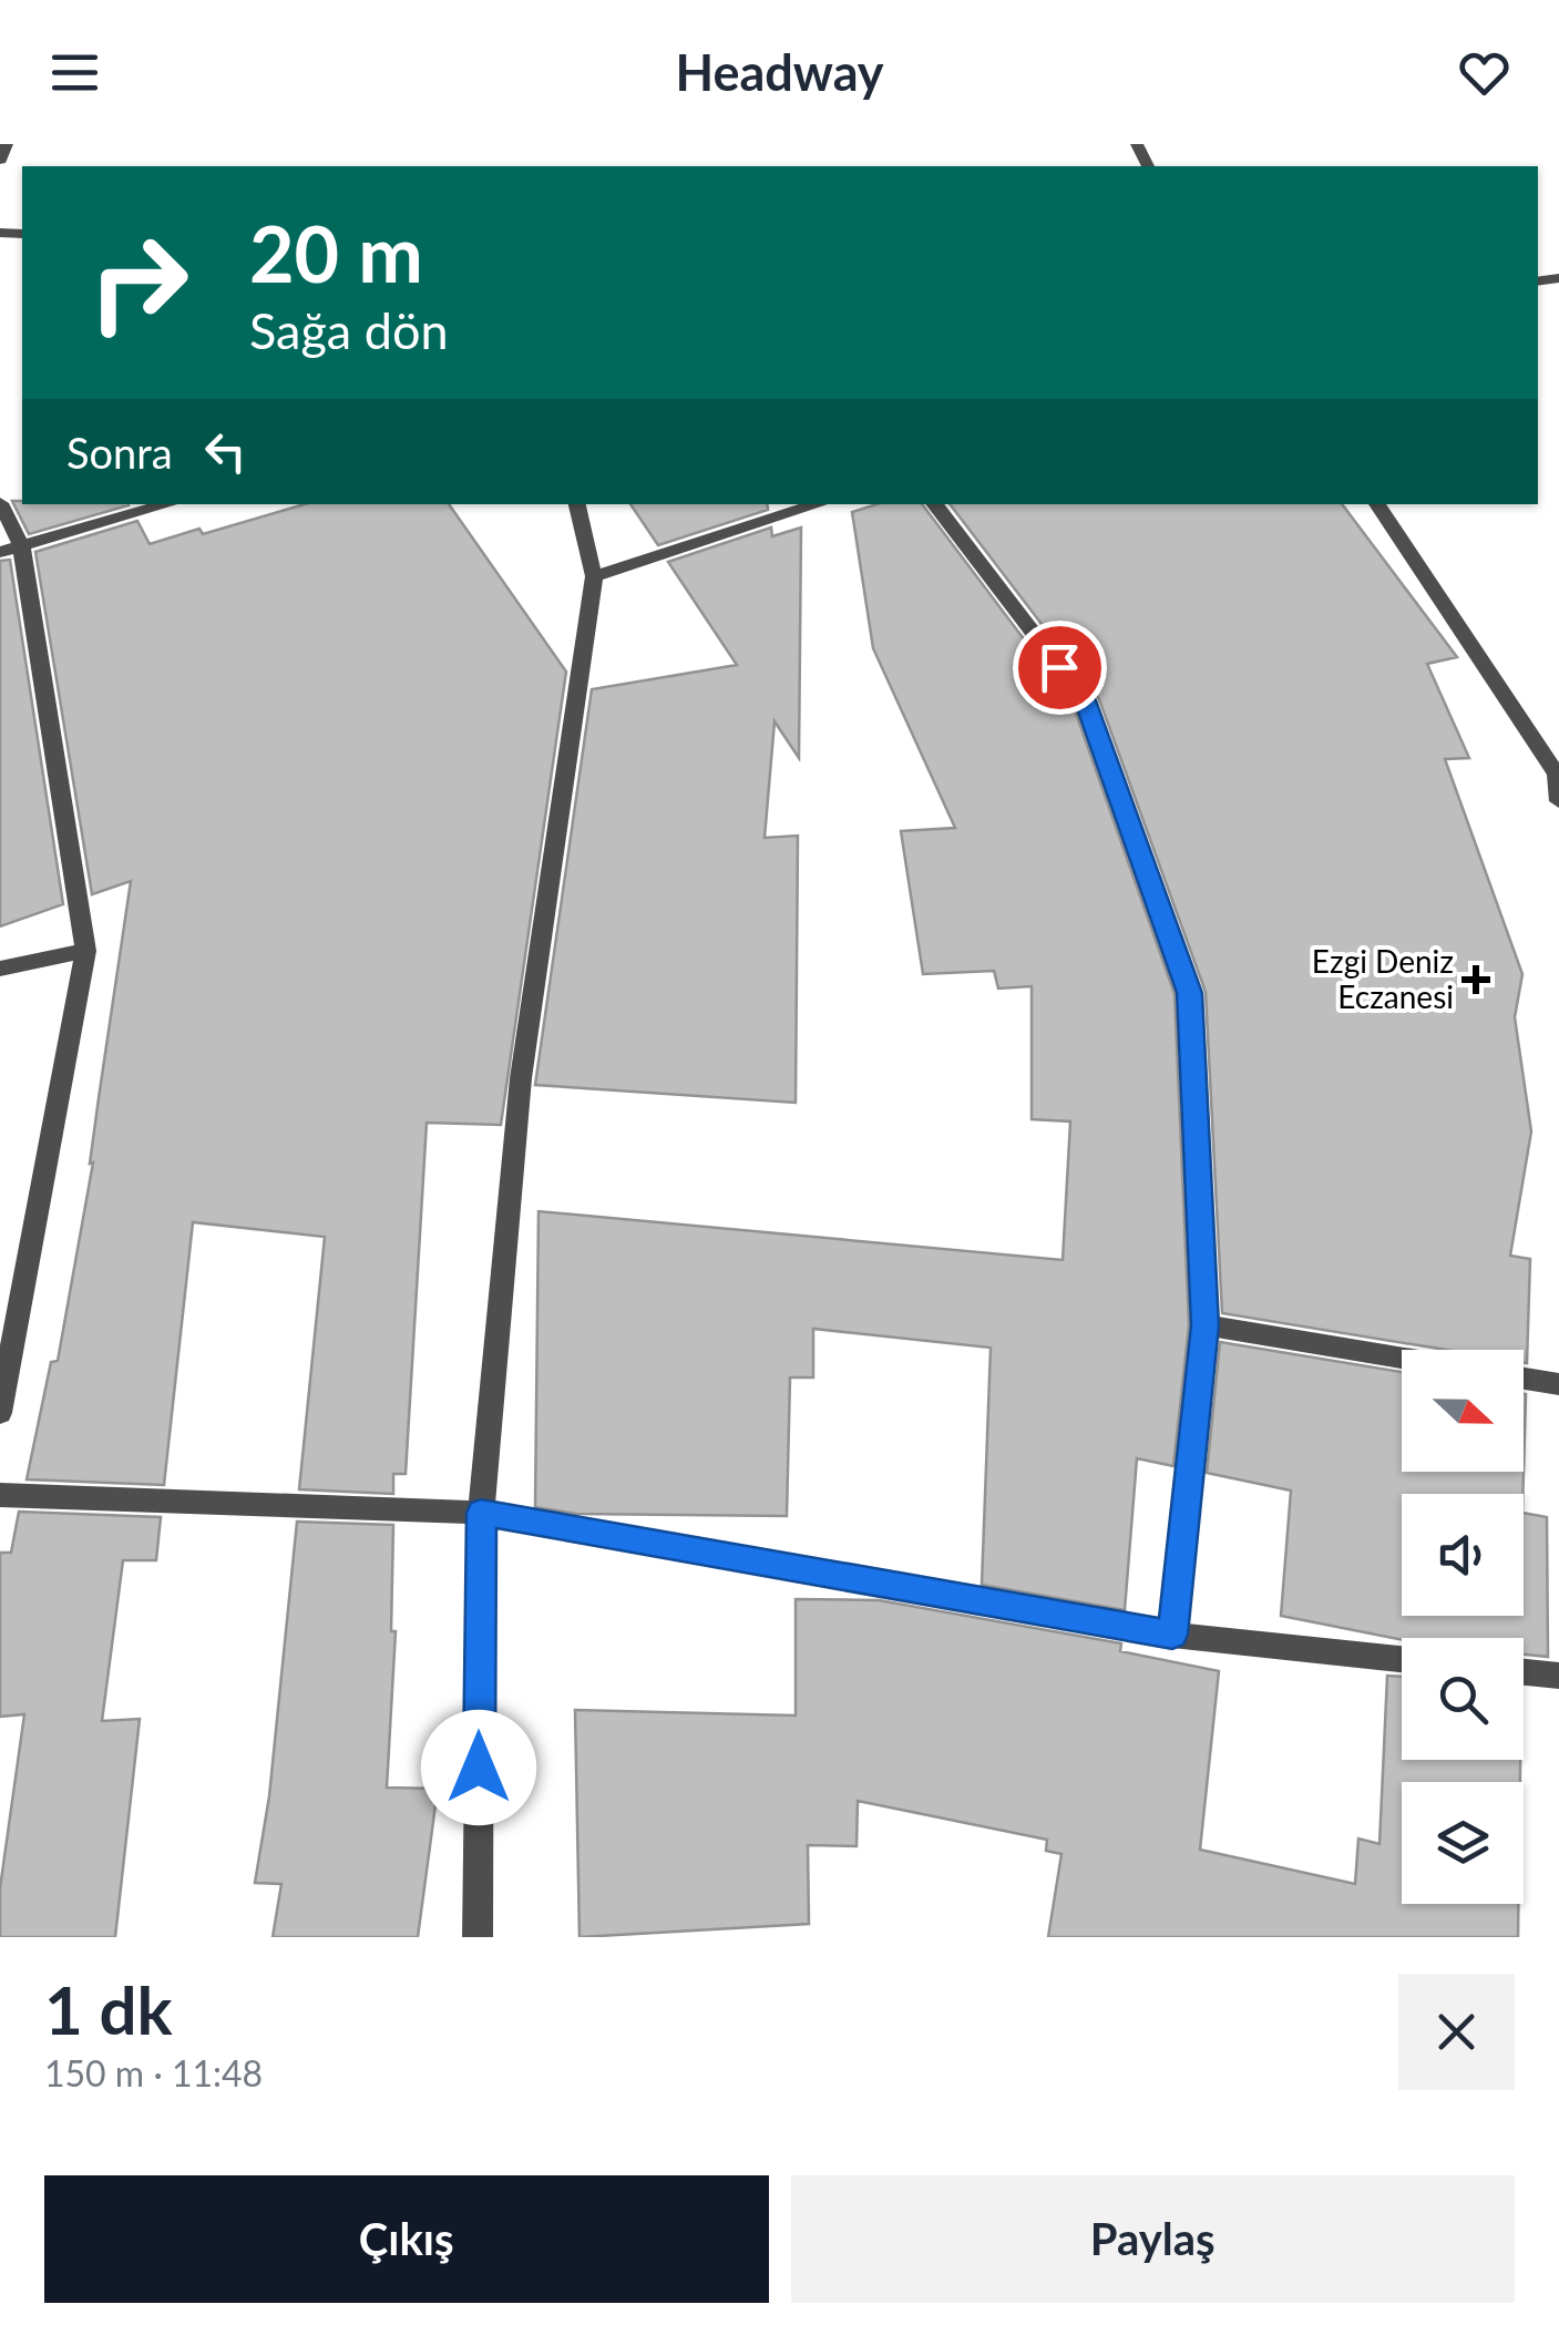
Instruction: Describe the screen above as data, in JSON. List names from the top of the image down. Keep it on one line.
{"places":{"health":["Ezgi Deniz Eczanesi"]},"north":"right","page":{"header":"Headway","turn":["20 m","Sağa dön"],"then":"Sonra","heading":["1 dk","150 m · 11:48"],"buttons":["Çıkış","Paylaş"]}}
